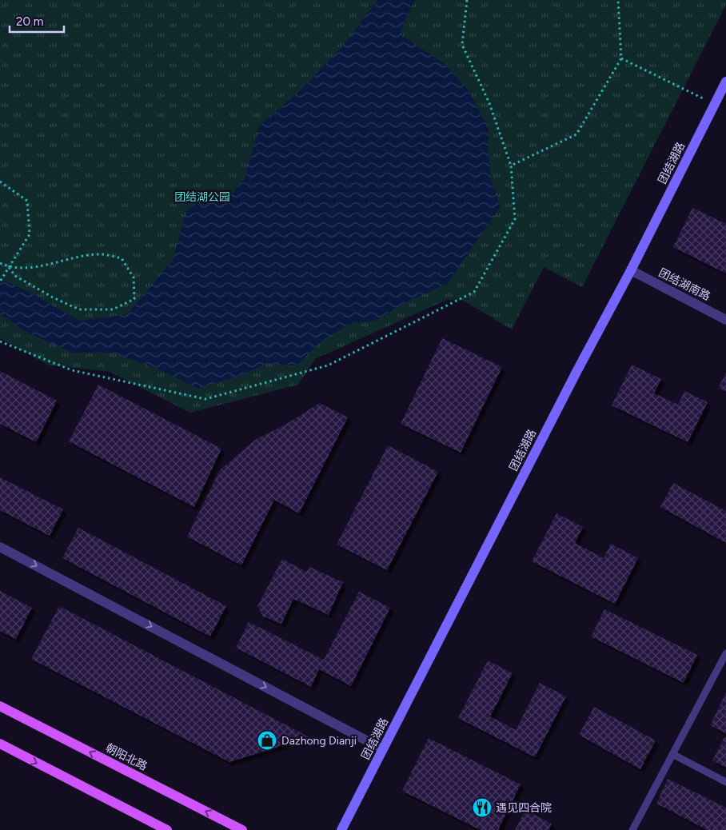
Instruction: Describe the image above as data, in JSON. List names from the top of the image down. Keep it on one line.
{"streets":{"main road":["朝阳北路"],"street":["团结湖路","团结湖南路"]},"crossings":[["团结湖路","团结湖南路"]],"parks":["团结湖公园"],"places":{"shop":["Dazhong Dianji"],"restaurant":["遇见四合院"]},"scale_bar":"20 m"}
